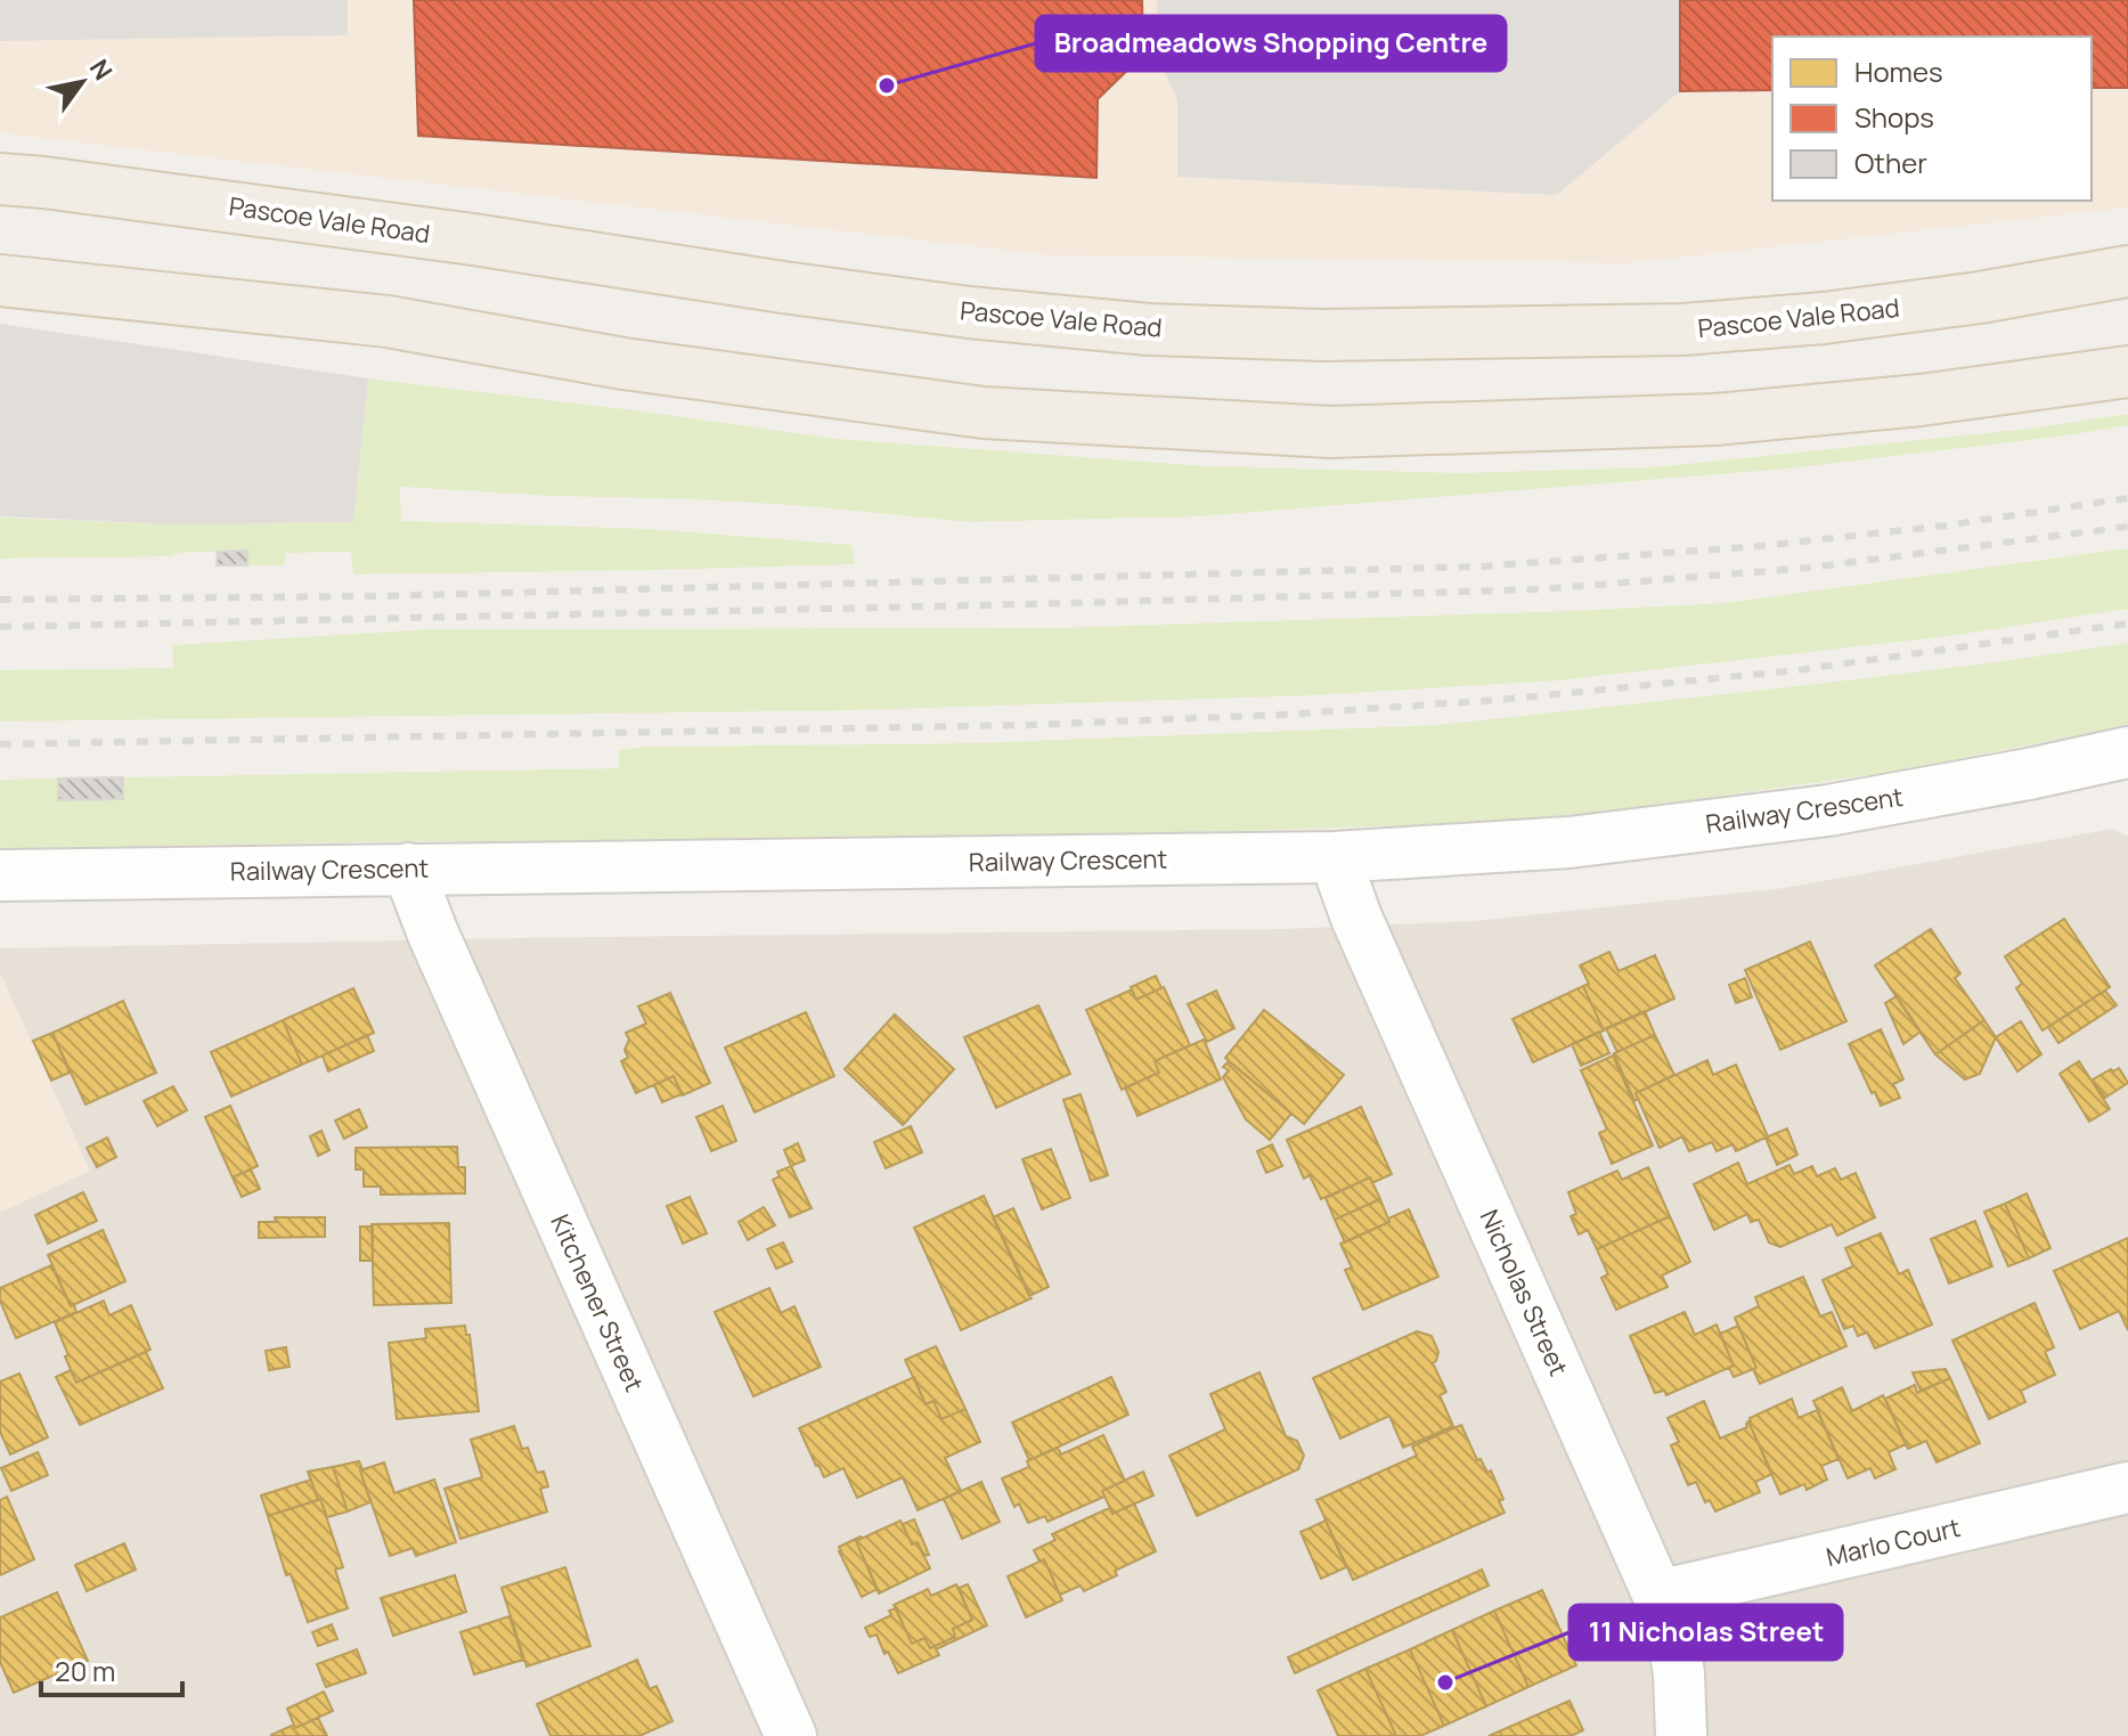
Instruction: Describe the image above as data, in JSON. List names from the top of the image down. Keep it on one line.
{"streets":{"main road":["Pascoe Vale Road"],"street":["Railway Crescent","Nicholas Street","Kitchener Street","Marlo Court"]},"crossings":[["Railway Crescent","Nicholas Street"],["Railway Crescent","Kitchener Street"],["Nicholas Street","Marlo Court"]],"places":["Broadmeadows Shopping Centre","11 Nicholas Street"],"legend":["Homes","Shops","Other"],"scale_bar":"20 m","north":"top right"}
